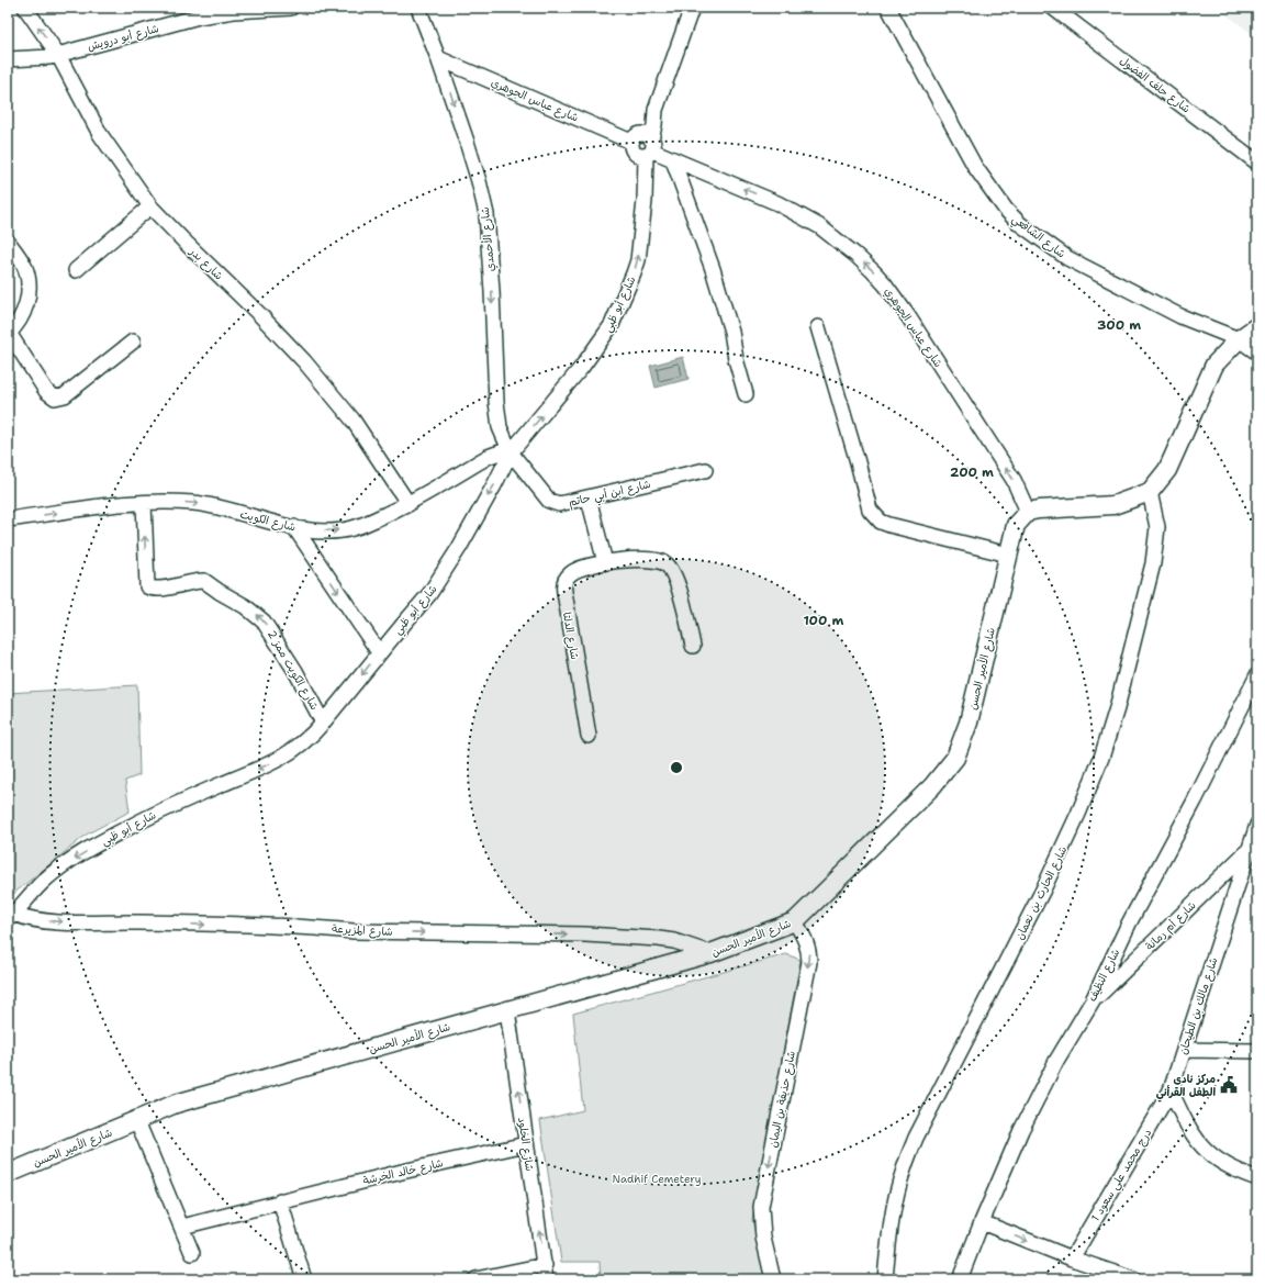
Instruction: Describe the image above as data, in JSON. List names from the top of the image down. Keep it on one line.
{"streets":{"main road":["شارع الأمير الحسن"],"street":["شارع أبو درويش","شارع حلف الفضول","شارع عباس الجوهري","شارع الشافعي","شارع الأحمدي","شارع بدر","شارع أبو ظبي","شارع ابن أبي حاتم","شارع الكويت","شارع الدلتا","شارع الكويت ممر 2","شارع الحارث بن نعمان","شارع أم رمانة","شارع المزيرعة","شارع النظيف","شارع مالك بن الطيحان","شارع حذيفة بن اليمان","شارع الخلود","شارع خالد الخرشة","درج محمد علي سعود 1"]},"crossings":[["شارع أبو درويش","شارع بدر"],["شارع عباس الجوهري","شارع الأحمدي"],["شارع عباس الجوهري","شارع أبو ظبي"],["شارع عباس الجوهري","شارع الأمير الحسن"],["شارع الأحمدي","شارع أبو ظبي"],["شارع الأحمدي","شارع ابن أبي حاتم"],["شارع الأحمدي","شارع الكويت"],["شارع بدر","شارع الكويت"],["شارع أبو ظبي","شارع ابن أبي حاتم"],["شارع أبو ظبي","شارع الكويت"],["شارع أبو ظبي","شارع الكويت ممر 2"],["شارع أبو ظبي","شارع المزيرعة"],["شارع ابن أبي حاتم","شارع الكويت"],["شارع الكويت","شارع الكويت ممر 2"],["شارع الأمير الحسن","شارع المزيرعة"],["شارع الأمير الحسن","شارع حذيفة بن اليمان"],["شارع الأمير الحسن","شارع الخلود"],["شارع أم رمانة","شارع النظيف"],["شارع أم رمانة","شارع مالك بن الطيحان"],["شارع مالك بن الطيحان","درج محمد علي سعود 1"],["شارع الخلود","شارع خالد الخرشة"]],"one_way":["شارع عباس الجوهري","شارع الأحمدي","شارع الكويت","شارع المزيرعة","شارع حذيفة بن اليمان","شارع الخلود"],"parks":["Nadhif Cemetery"],"places":{"public building":["مركز نادي الطفل القرأني"]},"rings":["300 m","200 m","100 m"]}
